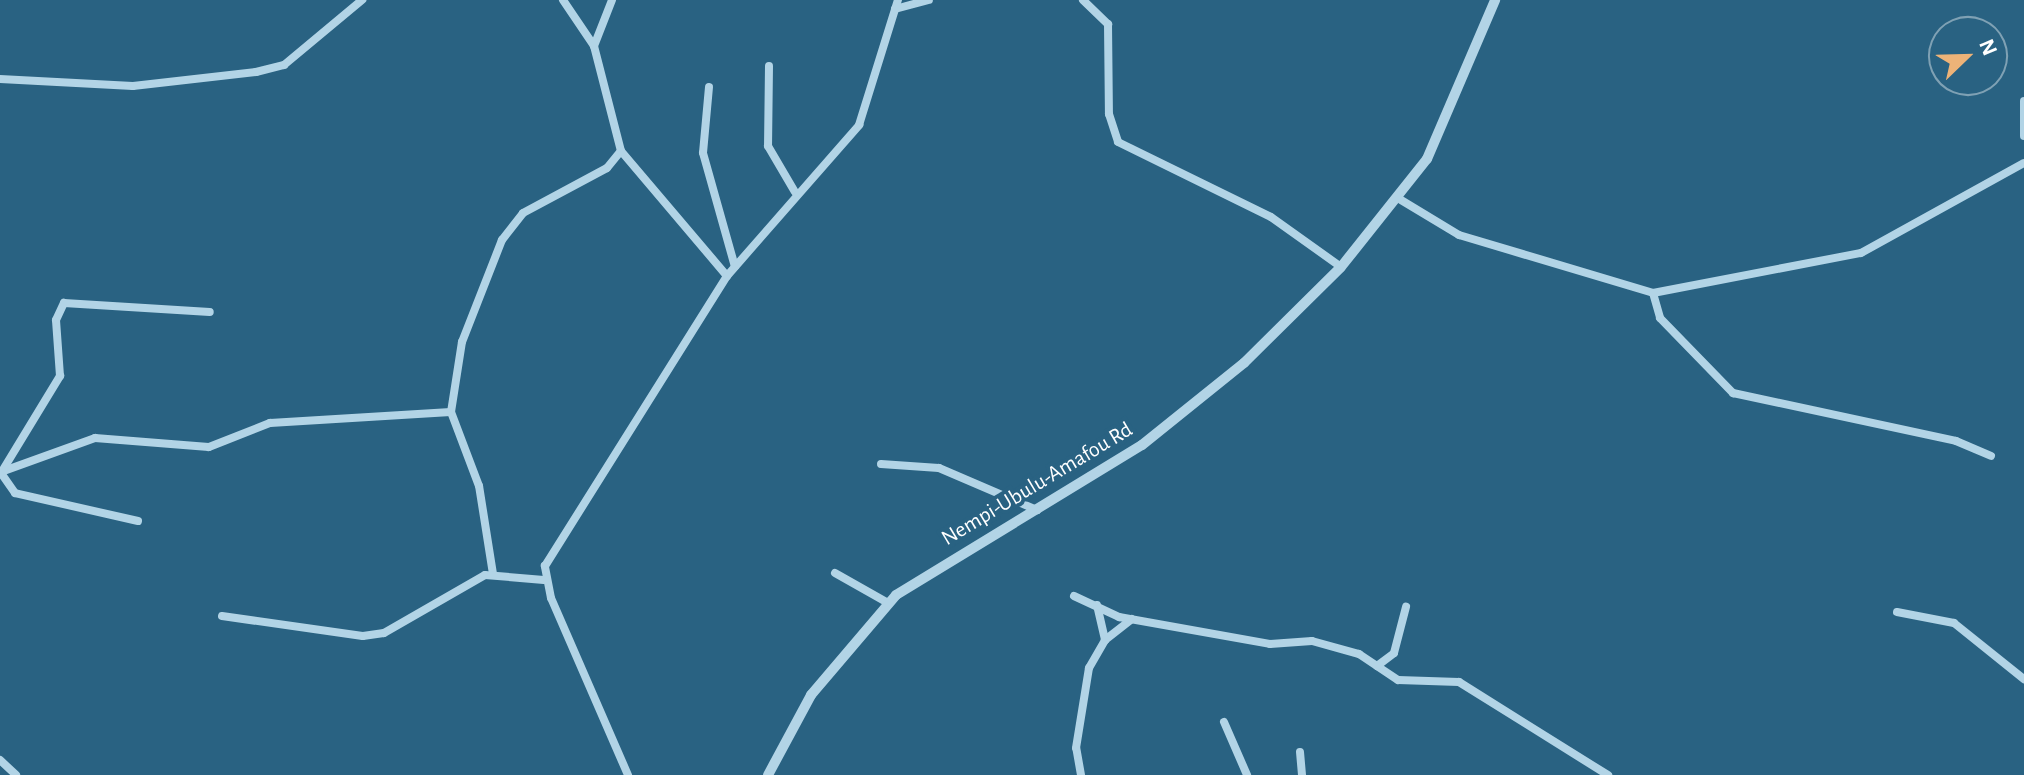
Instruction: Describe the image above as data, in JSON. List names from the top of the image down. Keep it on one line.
{"streets":{"street":["Nempi-Ubulu-Amafou Rd"]},"north":"top right"}
